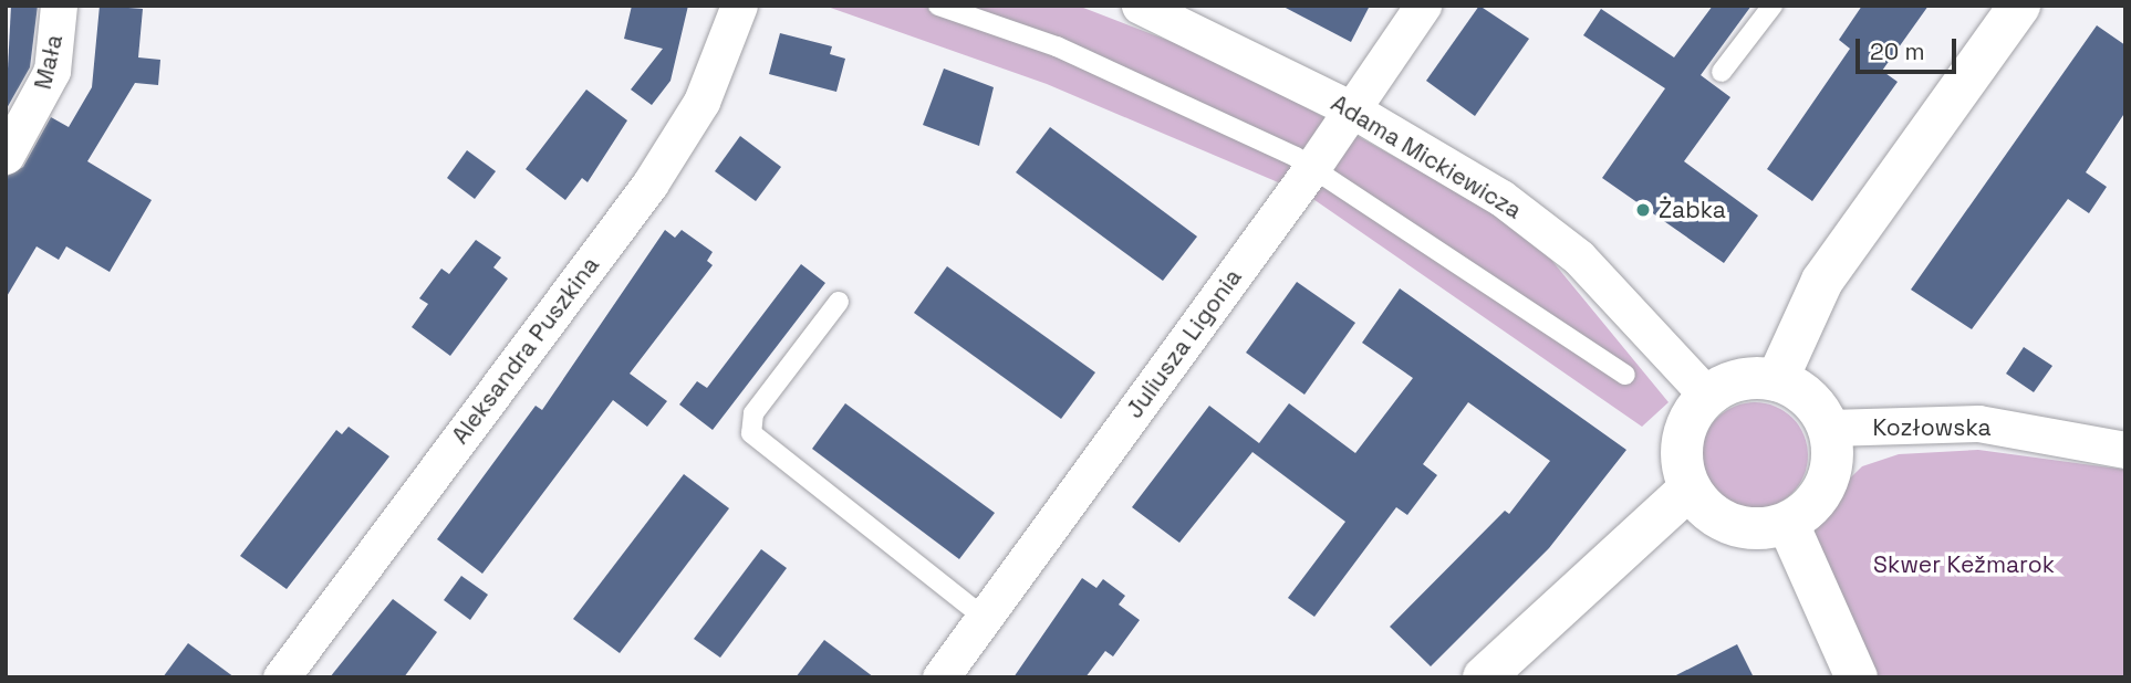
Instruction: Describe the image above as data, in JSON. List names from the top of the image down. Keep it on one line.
{"streets":{"street":["Mała","Adama Mickiewicza","Juliusza Ligonia","Aleksandra Puszkina","Kozłowska"]},"crossings":[["Adama Mickiewicza","Juliusza Ligonia"],["Adama Mickiewicza","Kozłowska"]],"parks":["Skwer Kežmarok"],"places":["Żabka"],"scale_bar":"20 m"}
